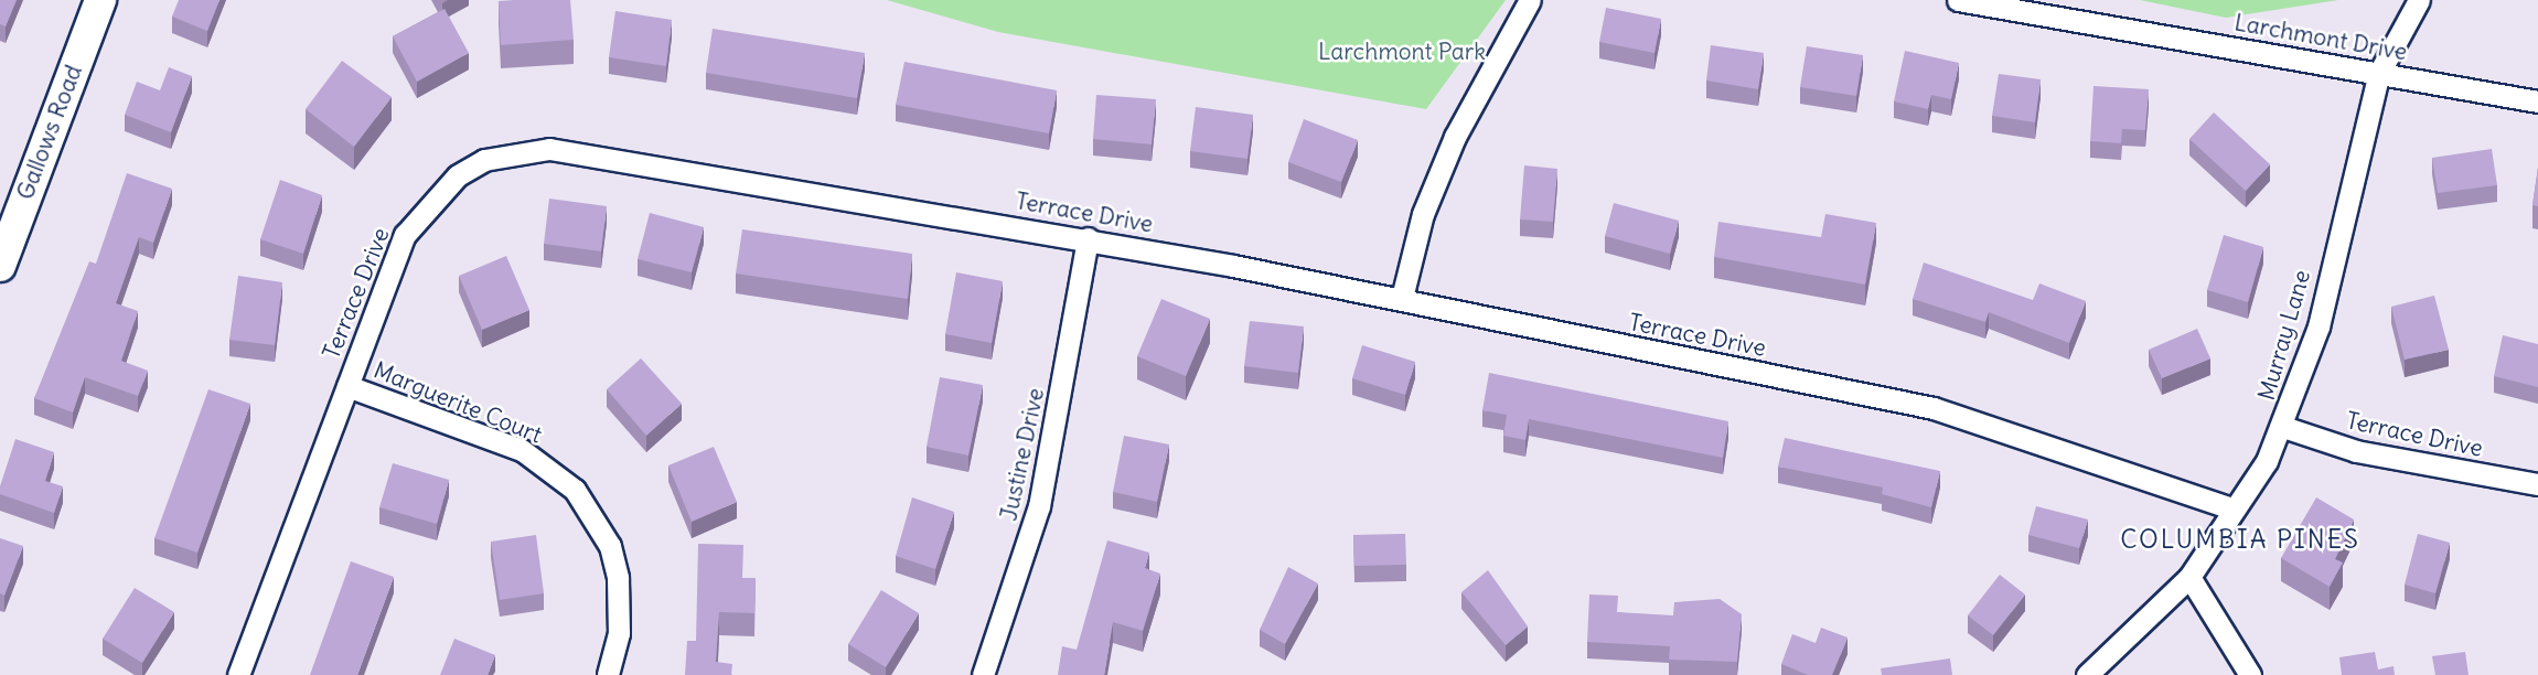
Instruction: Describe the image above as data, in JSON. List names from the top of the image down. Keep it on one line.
{"streets":{"main road":["Gallows Road"],"street":["Larchmont Drive","Terrace Drive","Murray Lane","Marguerite Court","Justine Drive"]},"crossings":[["Larchmont Drive","Murray Lane"],["Terrace Drive","Murray Lane"],["Terrace Drive","Marguerite Court"],["Terrace Drive","Justine Drive"]],"districts":["COLUMBIA PINES"],"parks":["Larchmont Park"]}
